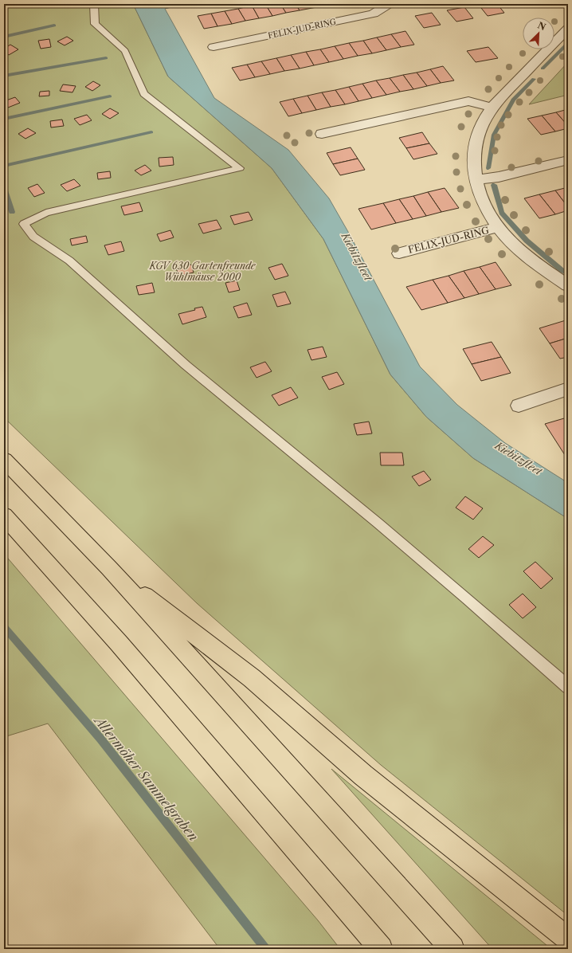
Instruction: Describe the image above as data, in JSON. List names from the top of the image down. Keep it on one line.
{"streets":{"street":["FELIX-JUD-RING"]},"water":["Kiebitzfleet","Allermöher Sammelgraben"],"parks":["KGV 630 Gartenfreunde Wühlmäuse 2000"],"north":"top right"}
